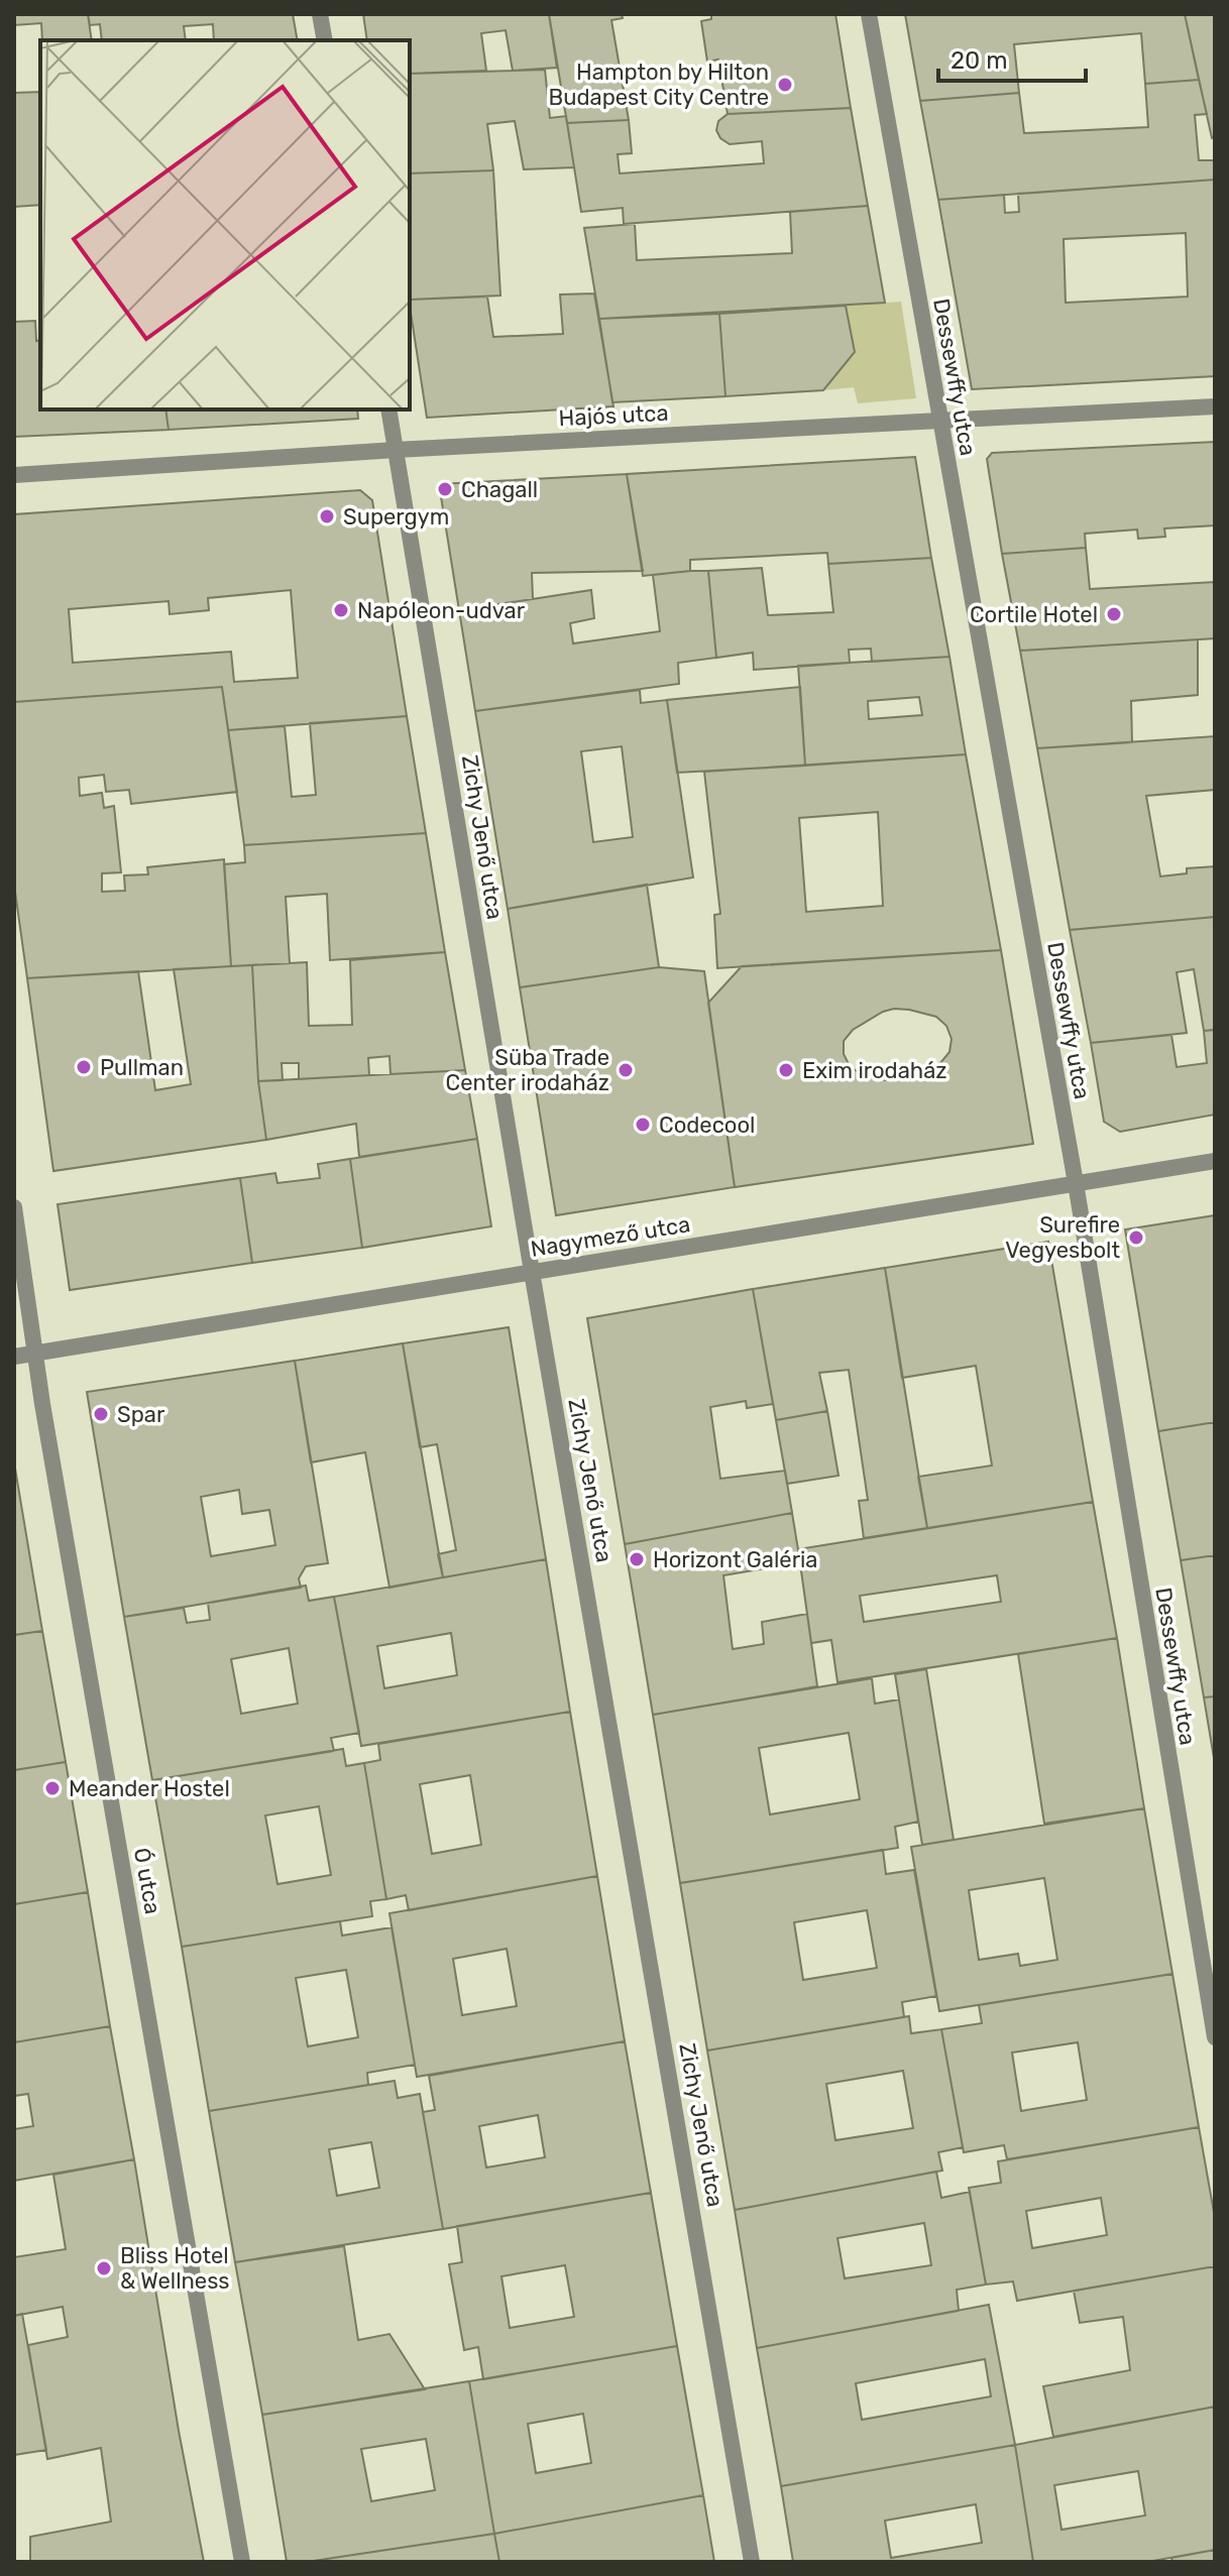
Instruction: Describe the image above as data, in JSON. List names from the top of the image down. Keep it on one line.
{"streets":{"street":["Dessewffy utca","Hajós utca","Zichy Jenő utca","Nagymező utca","Ó utca"]},"crossings":[["Dessewffy utca","Hajós utca"],["Dessewffy utca","Nagymező utca"],["Hajós utca","Zichy Jenő utca"],["Zichy Jenő utca","Nagymező utca"],["Nagymező utca","Ó utca"]],"places":["Hampton by Hilton Budapest City Centre","Chagall","Supergym","Napóleon-udvar","Cortile Hotel","Pullman","Süba Trade Center irodaház","Exim irodaház","Codecool","Surefire Vegyesbolt","Spar","Horizont Galéria","Meander Hostel","Bliss Hotel & Wellness"],"scale_bar":"20 m"}
